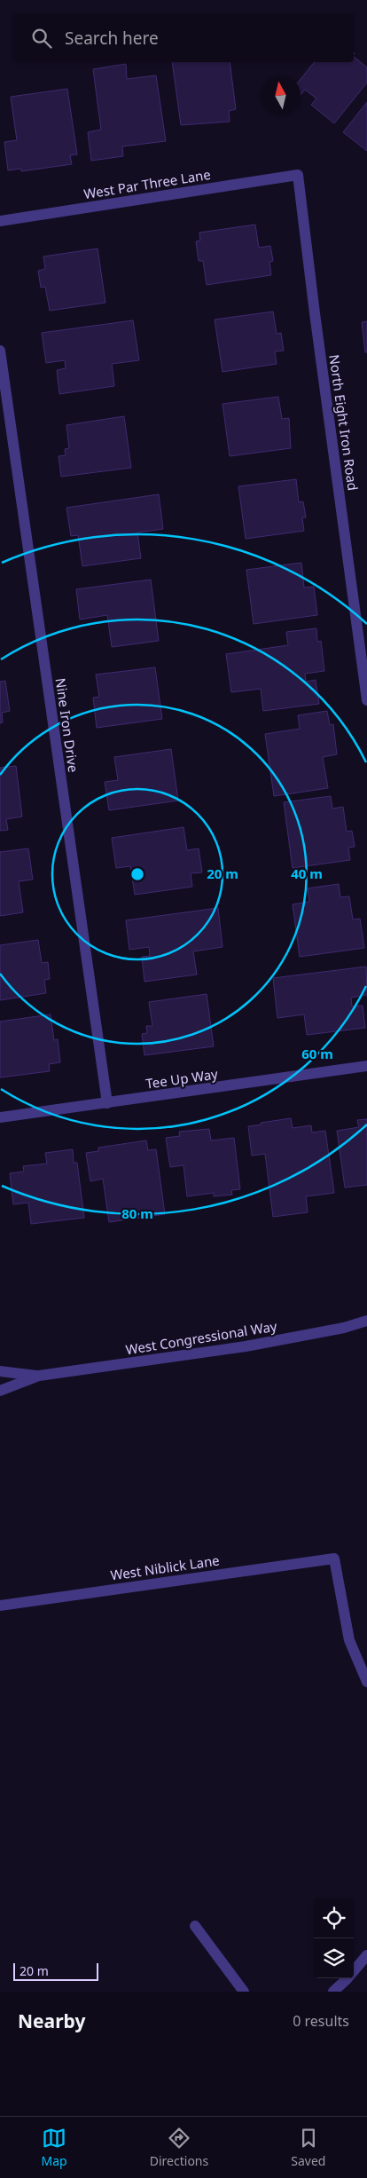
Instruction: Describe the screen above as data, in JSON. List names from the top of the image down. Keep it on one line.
{"streets":{"street":["West Par Three Lane","North Eight Iron Road","Nine Iron Drive","Tee Up Way","West Congressional Way","West Niblick Lane"]},"crossings":[["West Par Three Lane","North Eight Iron Road"],["Nine Iron Drive","Tee Up Way"]],"scale_bar":"20 m","north":"top","page":{"search":"Search here","scale":"20 m","heading":["Nearby","0 results"],"nav":["Map","Directions","Saved"]},"rings":["20 m","40 m","60 m","80 m"]}
